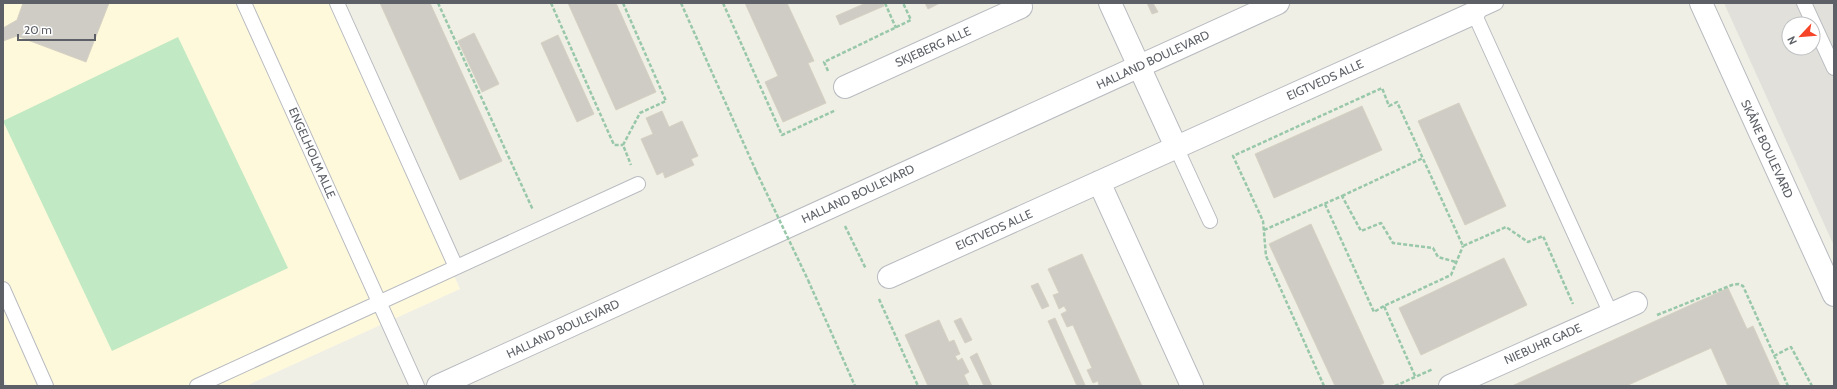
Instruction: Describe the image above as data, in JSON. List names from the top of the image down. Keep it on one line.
{"streets":{"street":["SKJEBERG ALLE","HALLAND BOULEVARD","EIGTVEDS ALLE","SKÅNE BOULEVARD","NIEBUHR GADE"],"lane":["ENGELHOLM ALLE"]},"scale_bar":"20 m","north":"bottom left"}
